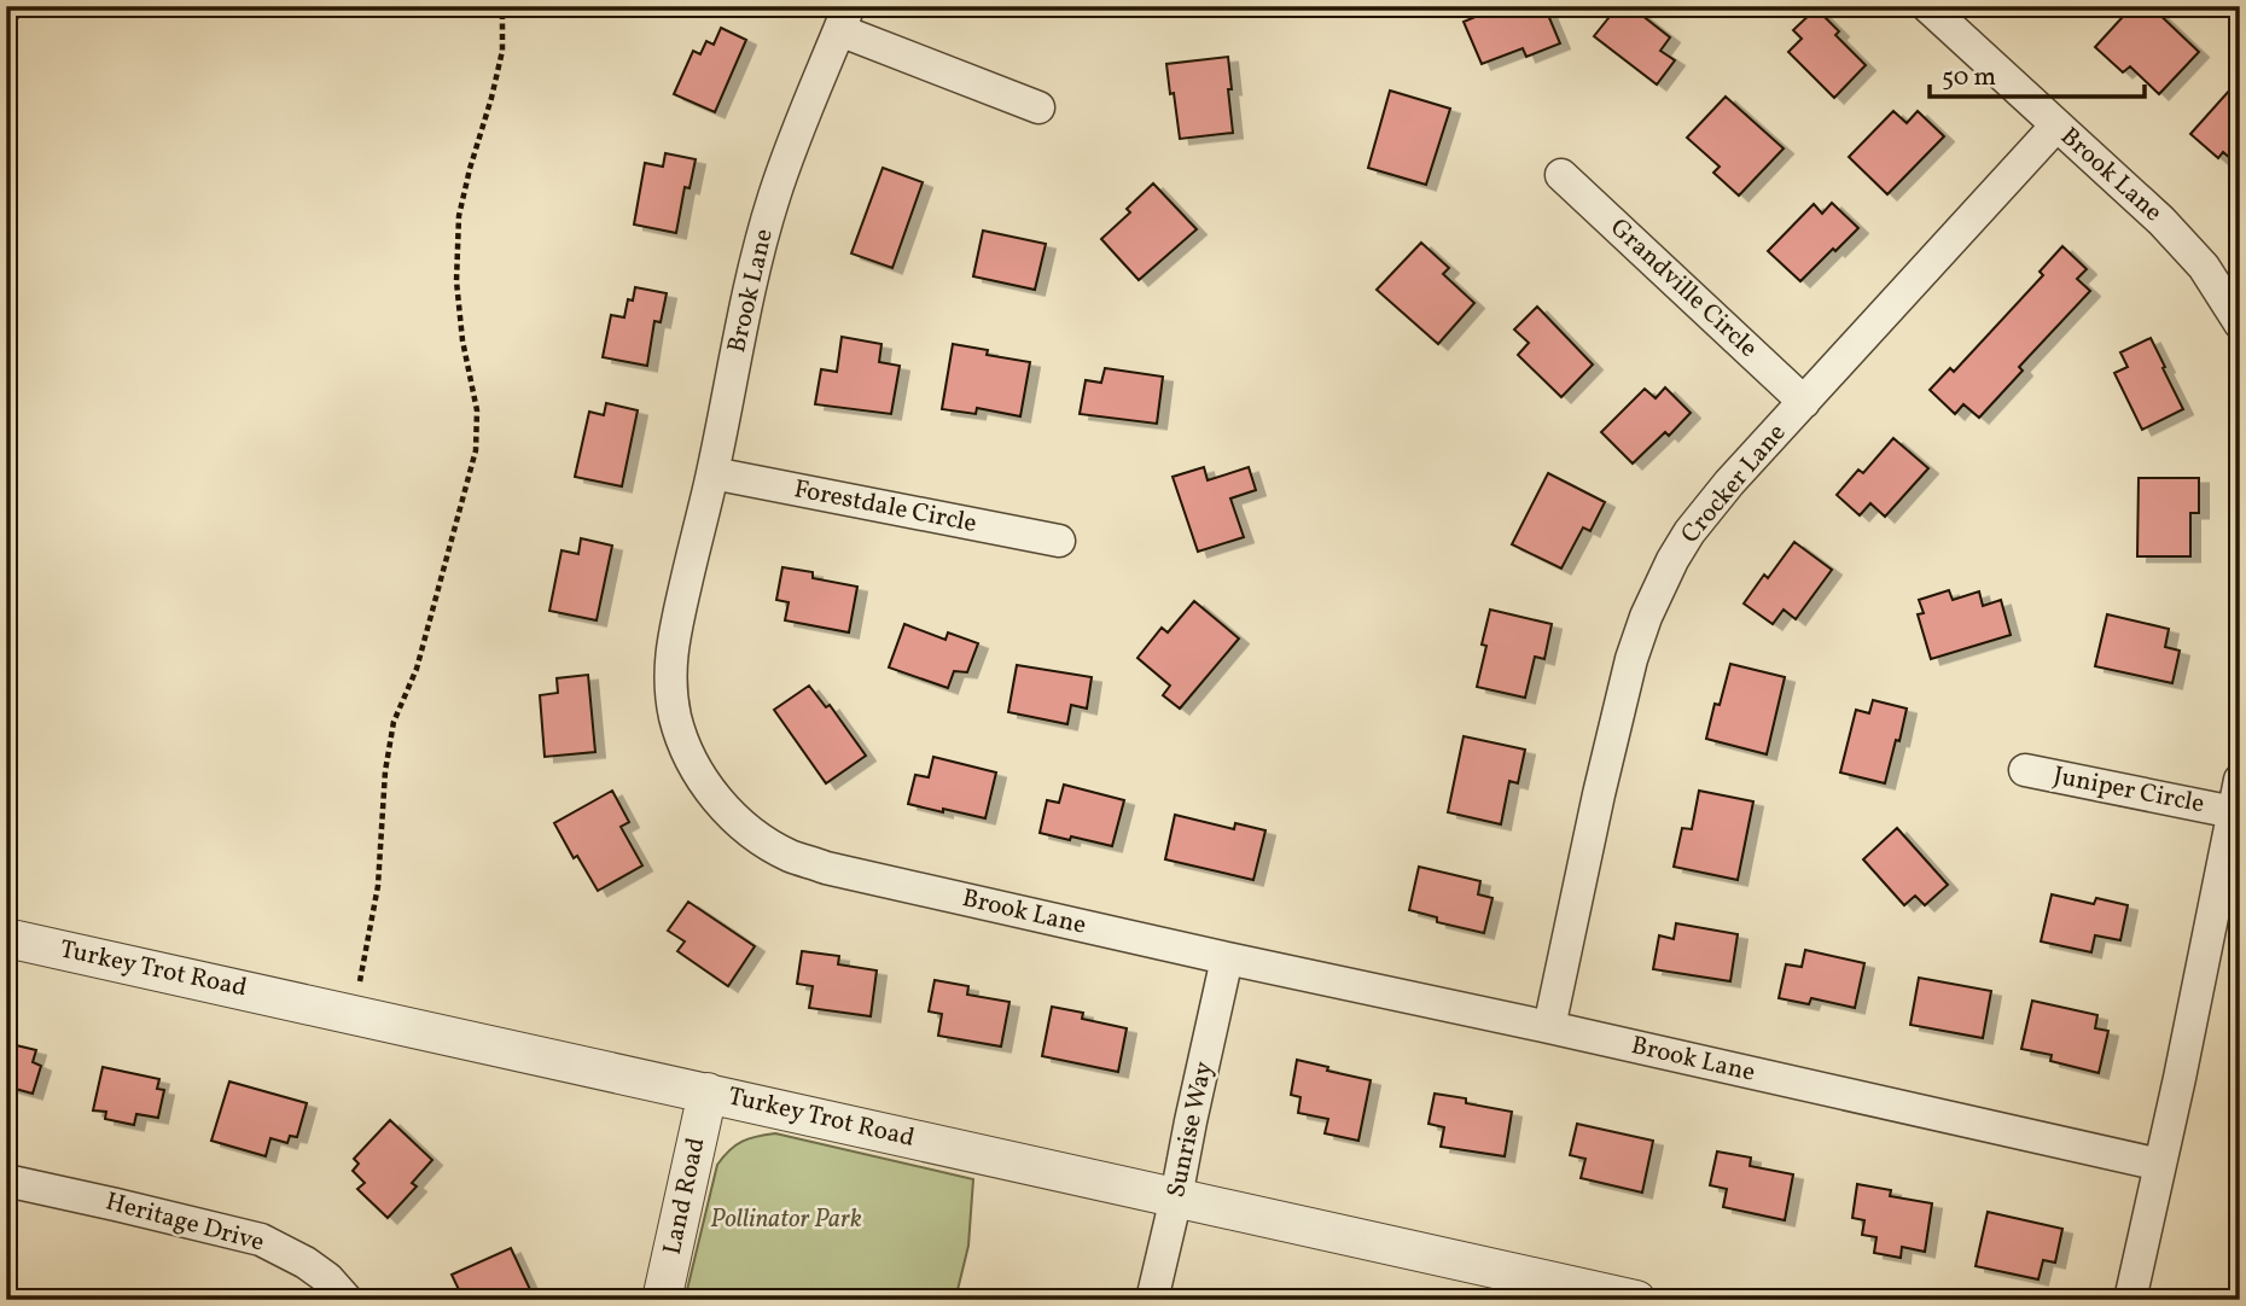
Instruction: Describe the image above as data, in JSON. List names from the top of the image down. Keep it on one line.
{"streets":{"street":["Brook Lane","Grandville Circle","Crocker Lane","Forestdale Circle","Juniper Circle","Turkey Trot Road","Sunrise Way","Land Road","Heritage Drive"]},"crossings":[["Brook Lane","Crocker Lane"],["Brook Lane","Forestdale Circle"],["Brook Lane","Sunrise Way"],["Grandville Circle","Crocker Lane"],["Turkey Trot Road","Sunrise Way"],["Turkey Trot Road","Land Road"]],"parks":["Pollinator Park"],"scale_bar":"50 m"}
